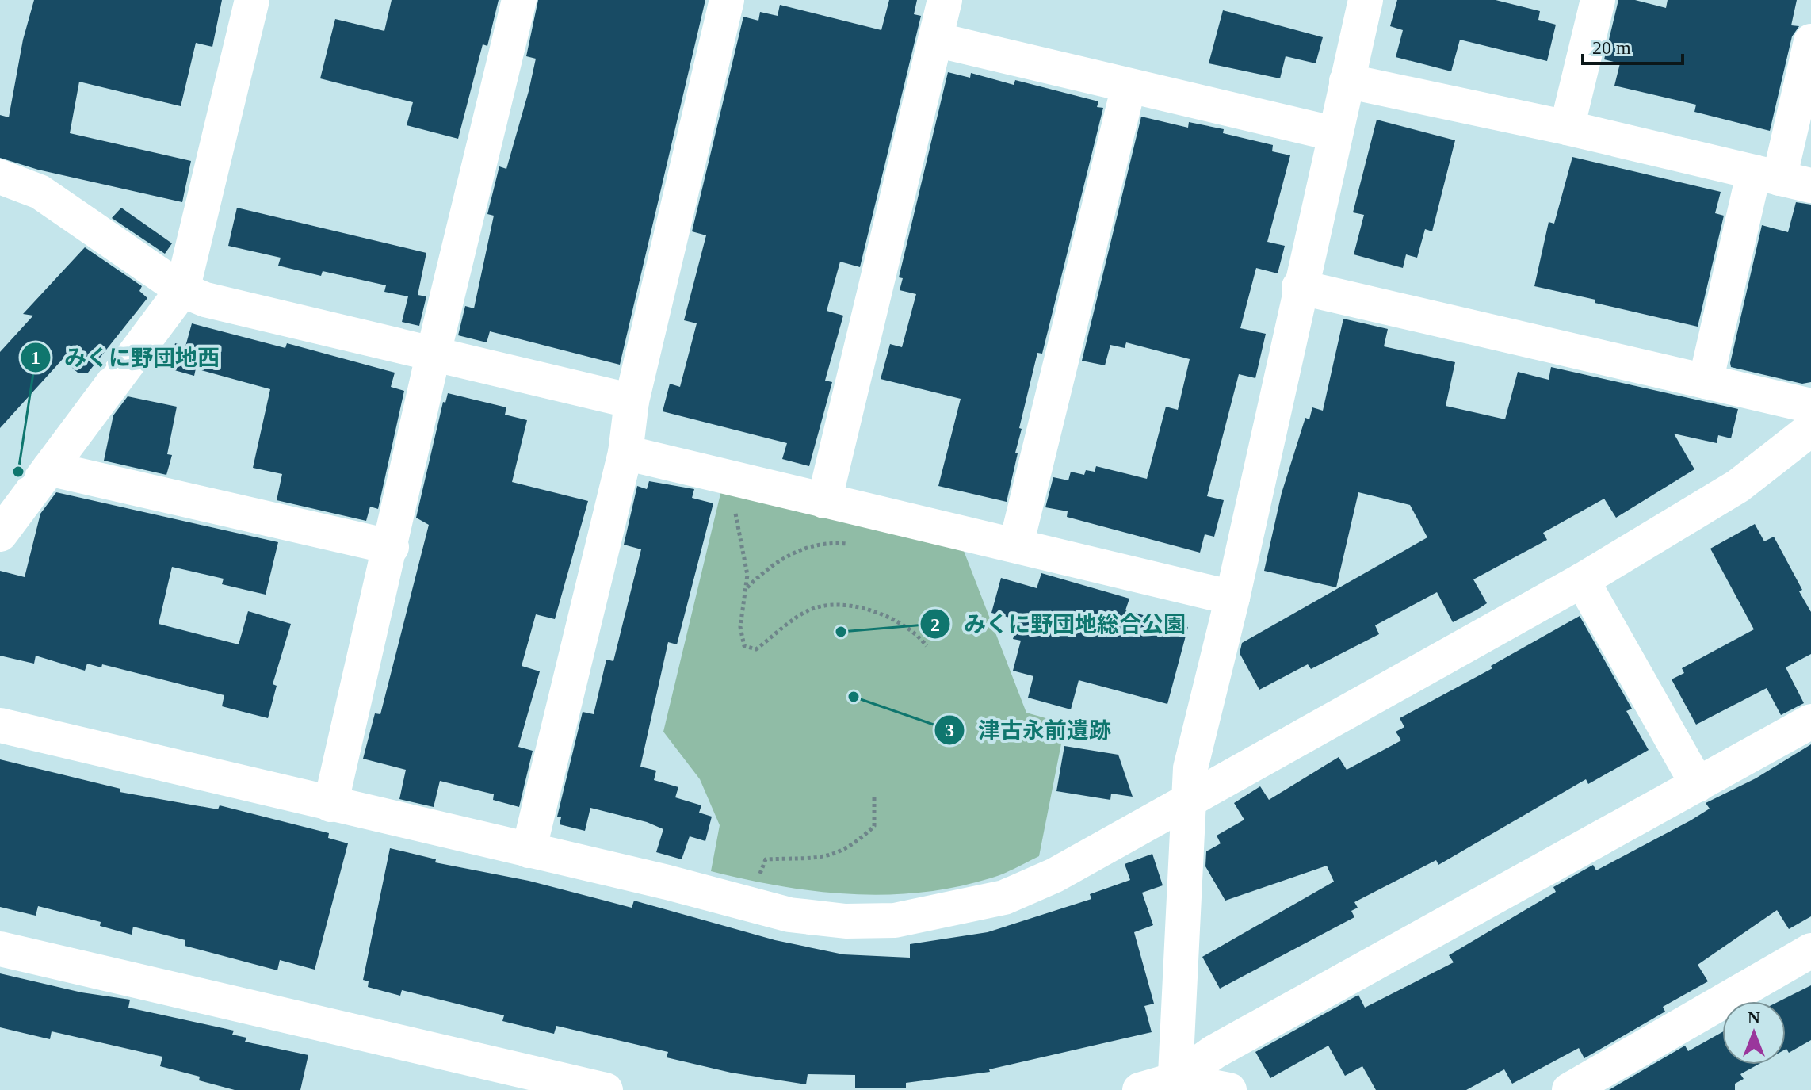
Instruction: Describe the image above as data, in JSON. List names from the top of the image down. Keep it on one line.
{"places":["みくに野団地西","みくに野団地総合公園","津古永前遺跡"],"scale_bar":"20 m","north":"top"}
